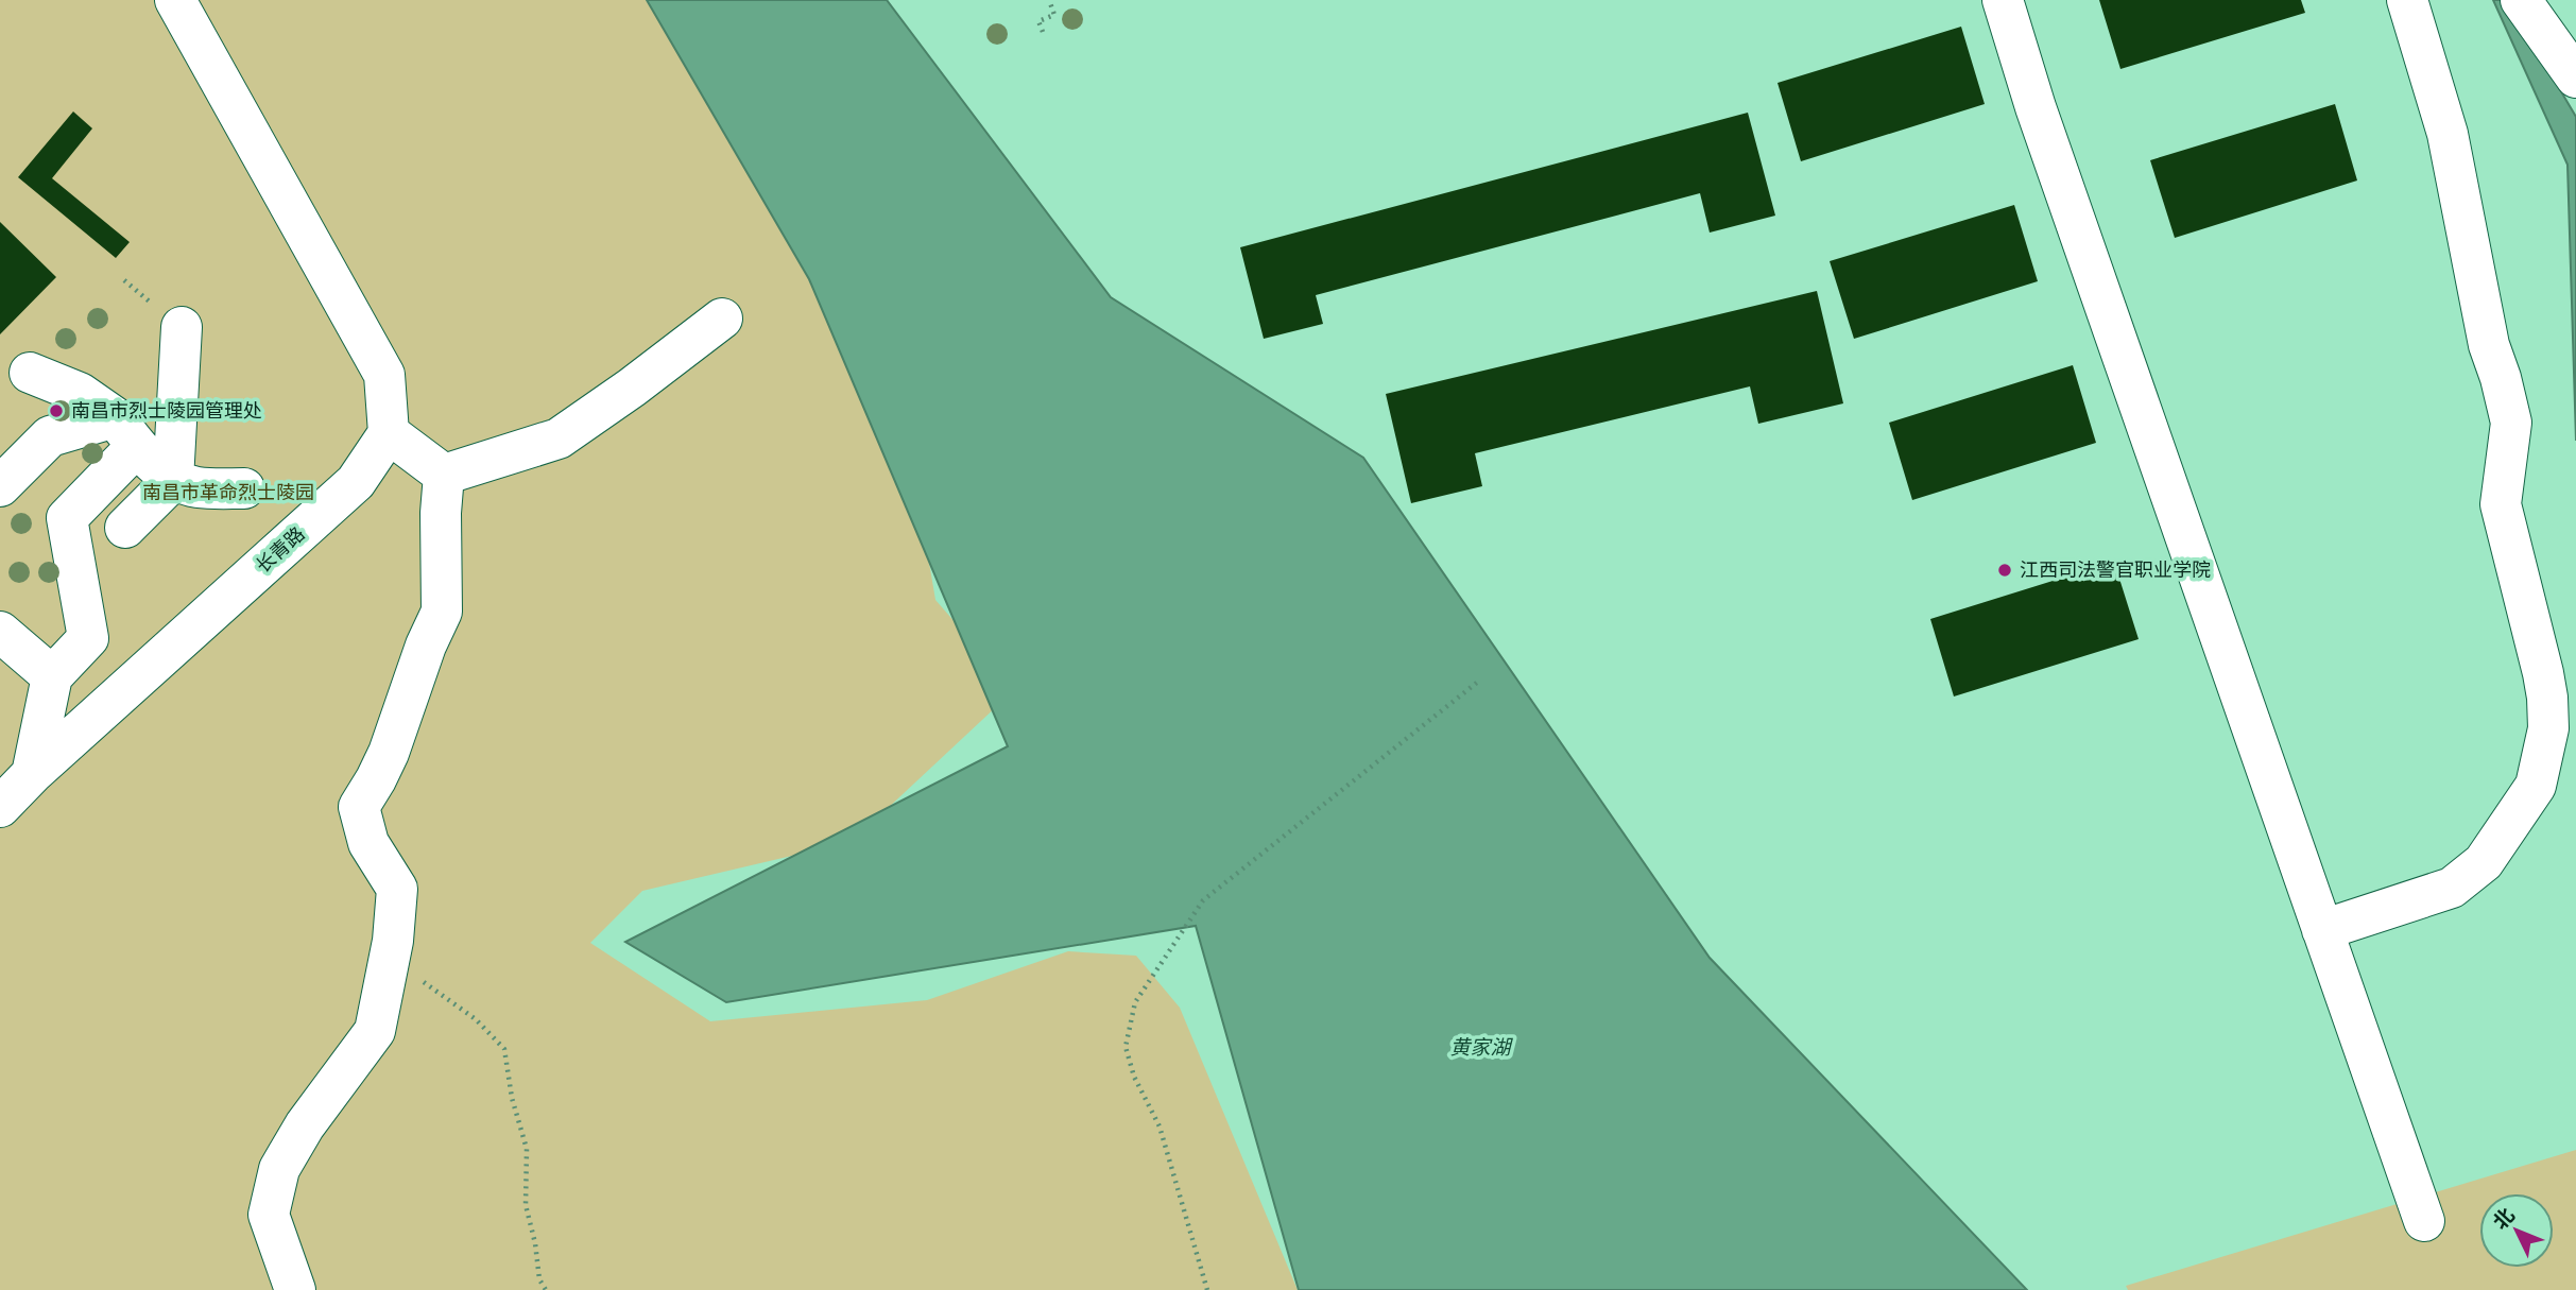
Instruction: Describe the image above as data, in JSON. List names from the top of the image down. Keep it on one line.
{"streets":{"street":["长青路"]},"water":["黄家湖"],"parks":["南昌市革命烈士陵园"],"places":["南昌市烈士陵园管理处","江西司法警官职业学院"],"north":"top left"}
